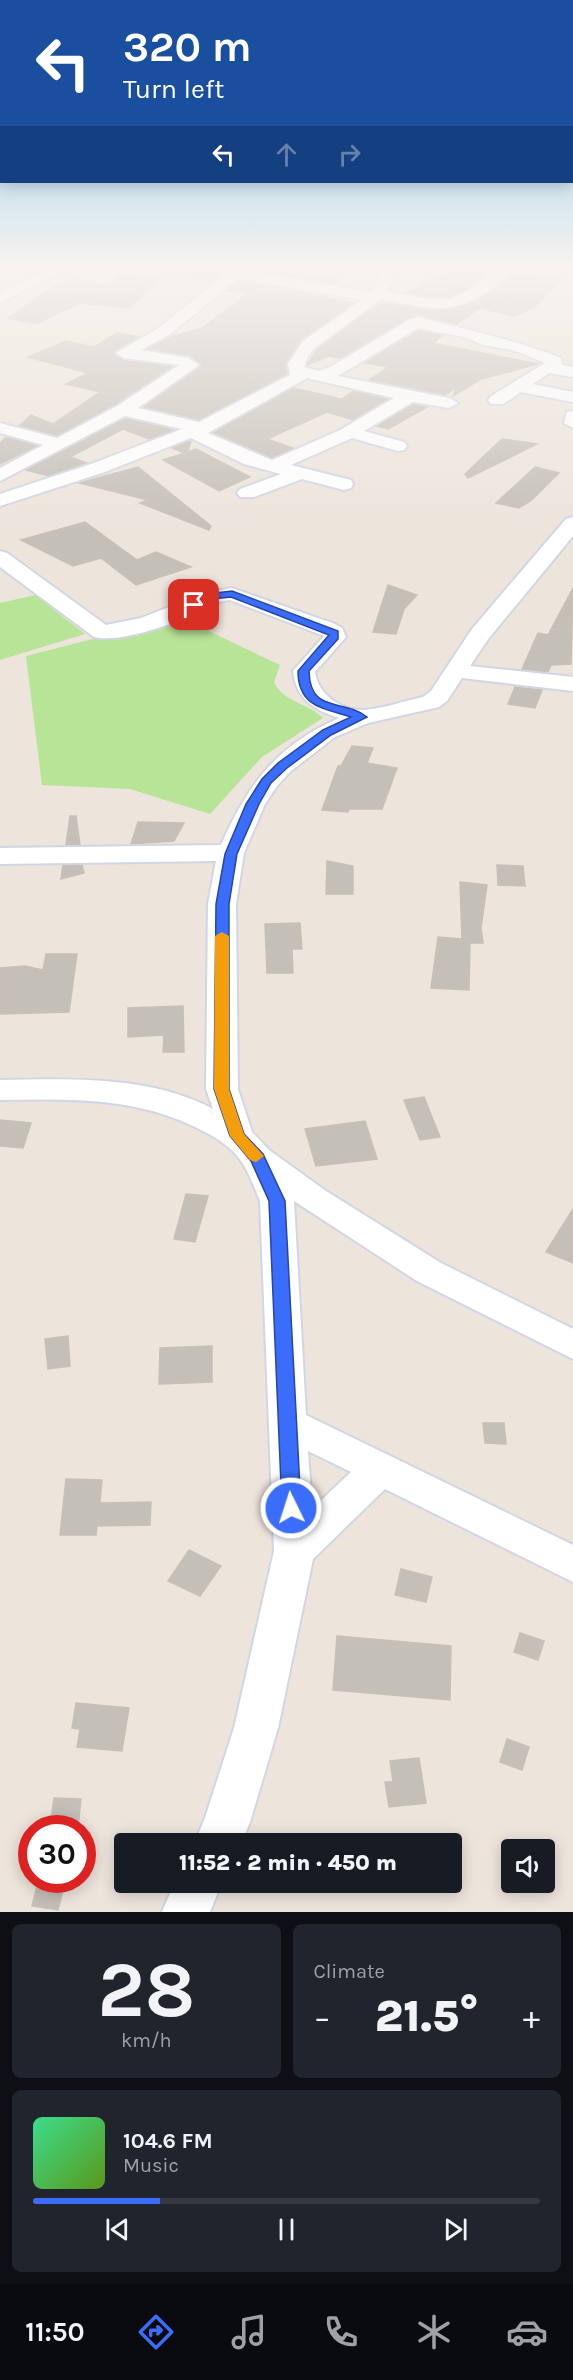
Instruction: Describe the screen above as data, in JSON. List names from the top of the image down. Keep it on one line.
{"page":{"turn":["320 m","Turn left"],"limit":"30","trip":"11:52 · 2 min · 450 m","tile":[["28","km/h"],"Climate"],"heat":["−","21.5°","+"],"song":["104.6 FM","Music"],"tabs":"11:50"}}
